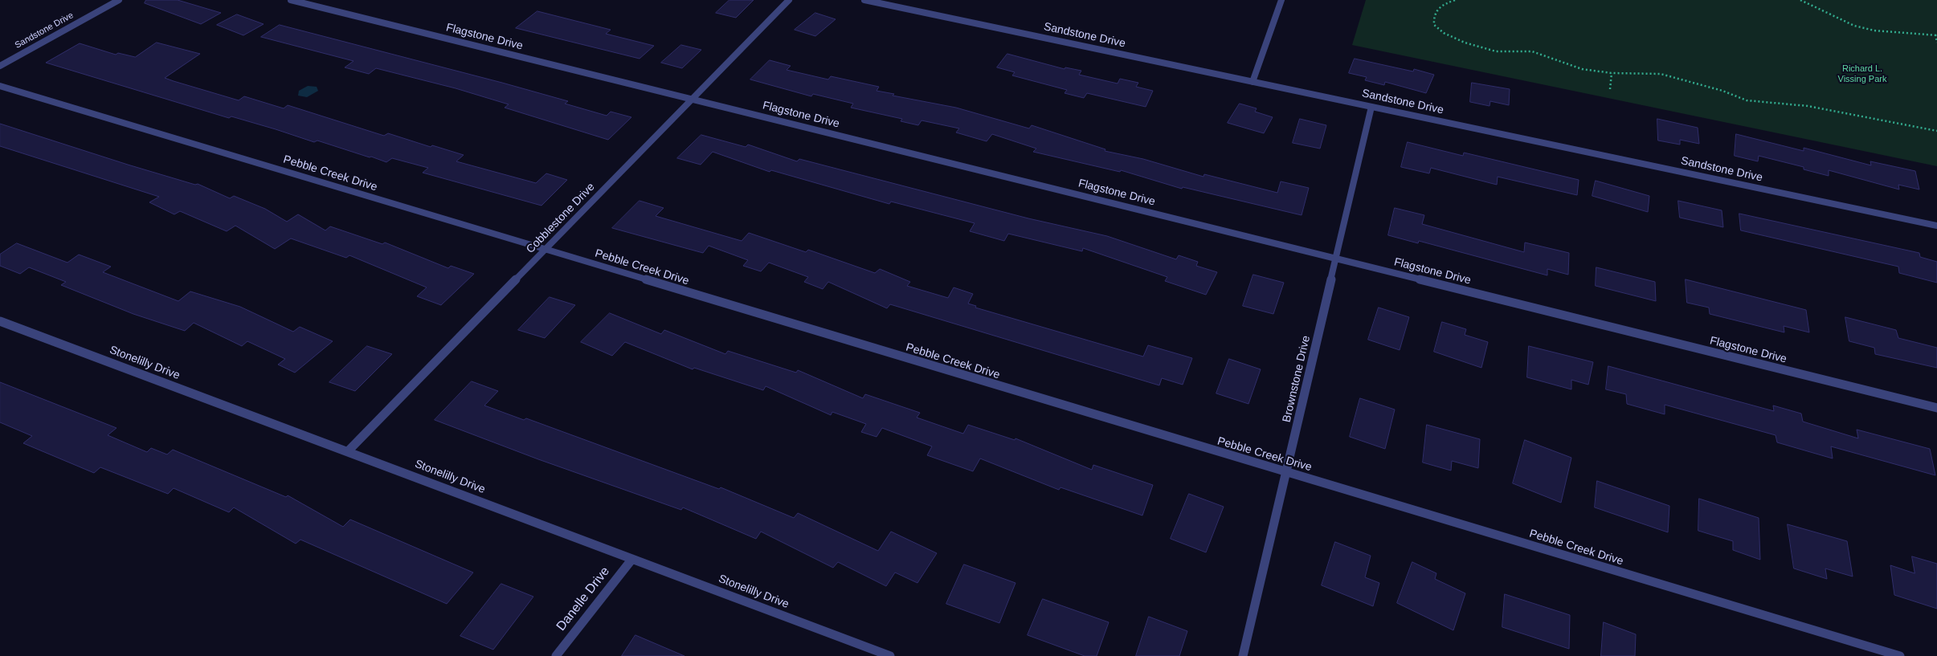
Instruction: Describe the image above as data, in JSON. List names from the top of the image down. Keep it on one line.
{"streets":{"street":["Sandstone Drive","Flagstone Drive","Pebble Creek Drive","Cobblestone Drive","Stonelilly Drive","Brownstone Drive","Danelle Drive"]},"crossings":[["Sandstone Drive","Brownstone Drive"],["Flagstone Drive","Cobblestone Drive"],["Flagstone Drive","Brownstone Drive"],["Pebble Creek Drive","Cobblestone Drive"],["Pebble Creek Drive","Brownstone Drive"],["Cobblestone Drive","Stonelilly Drive"],["Stonelilly Drive","Danelle Drive"]],"parks":["Richard L. Vissing Park"]}
